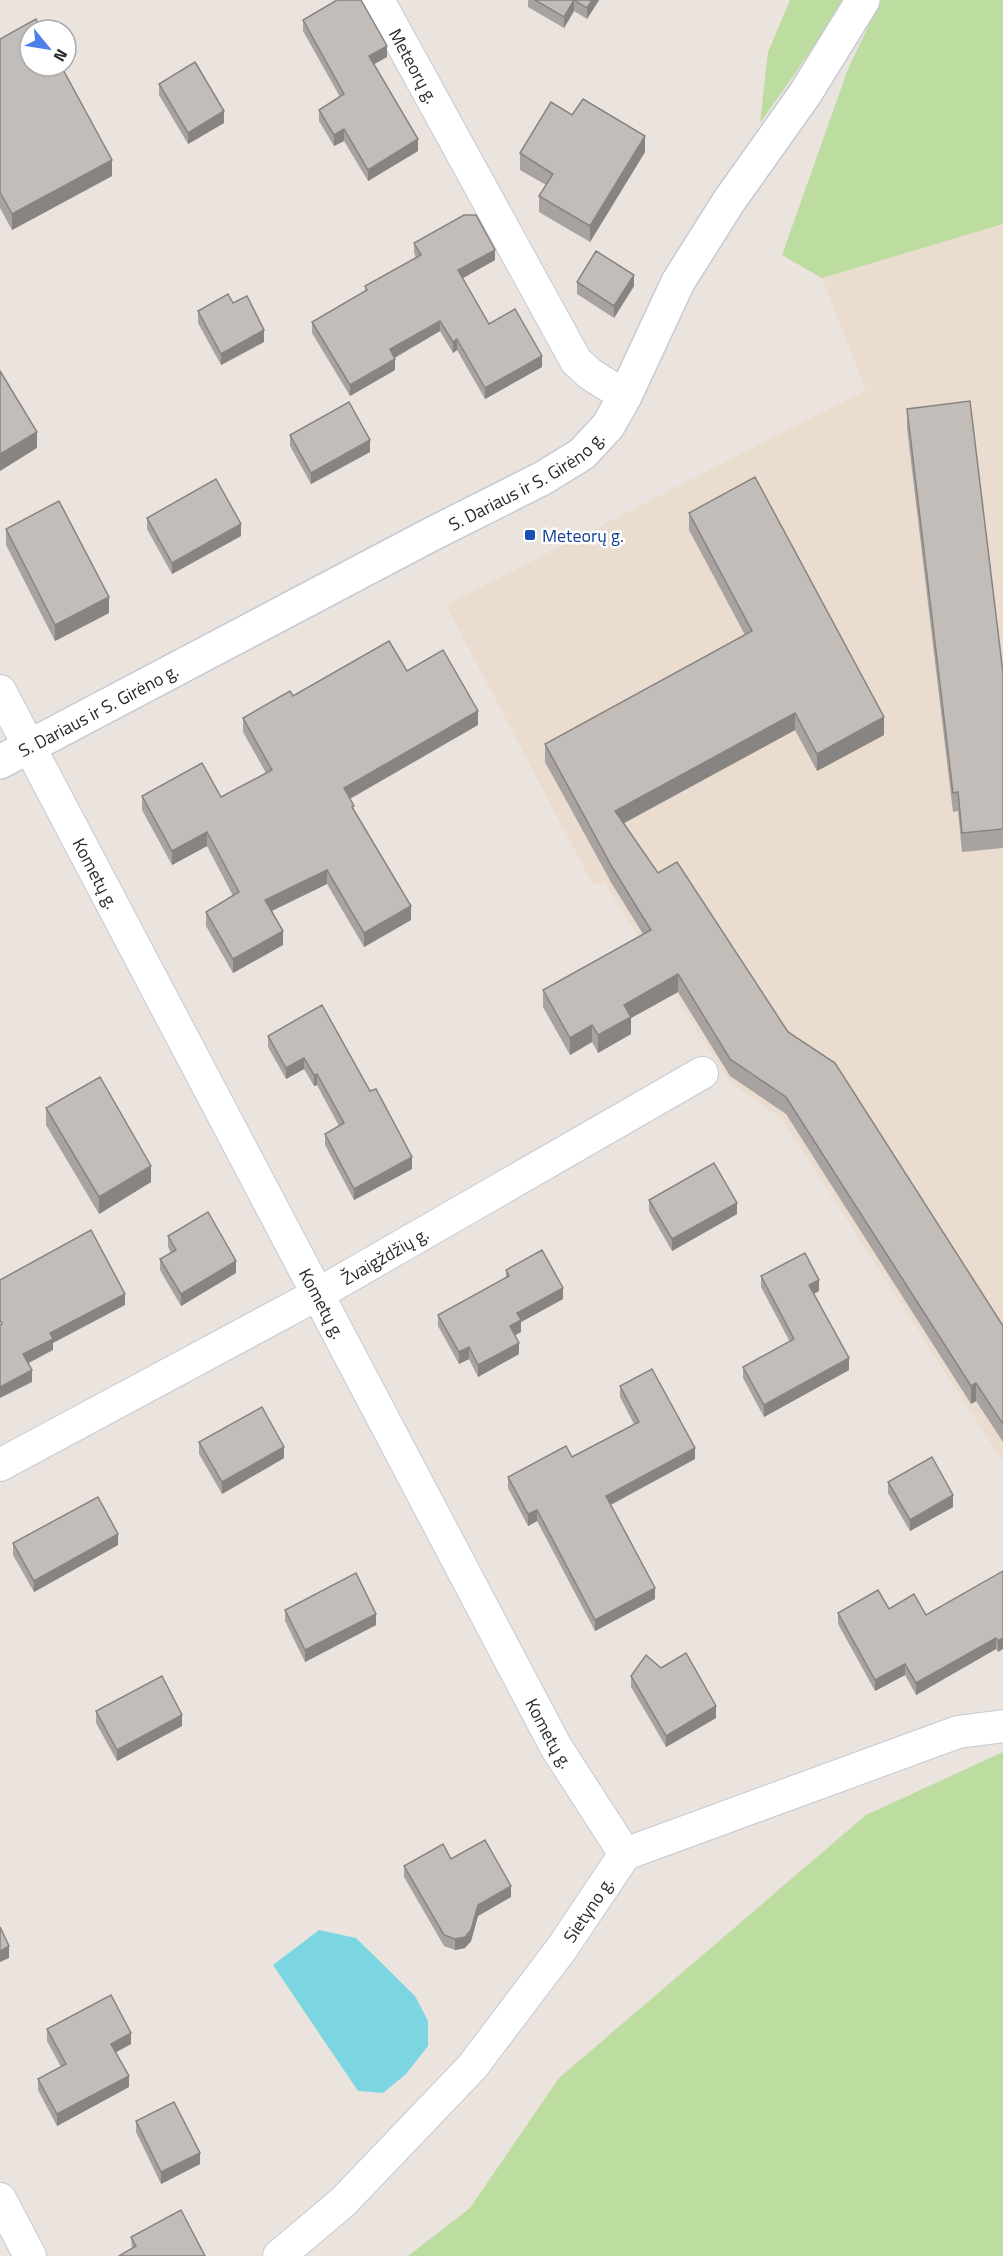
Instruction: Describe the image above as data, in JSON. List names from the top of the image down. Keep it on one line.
{"streets":{"street":["Meteorų g.","S. Dariaus ir S. Girėno g.","Kometų g.","Žvaigždžių g.","Sietyno g."]},"crossings":[["Meteorų g.","S. Dariaus ir S. Girėno g."],["S. Dariaus ir S. Girėno g.","Kometų g."],["Kometų g.","Žvaigždžių g."],["Kometų g.","Sietyno g."]],"places":{"transit":["Meteorų g."]},"north":"bottom right"}
